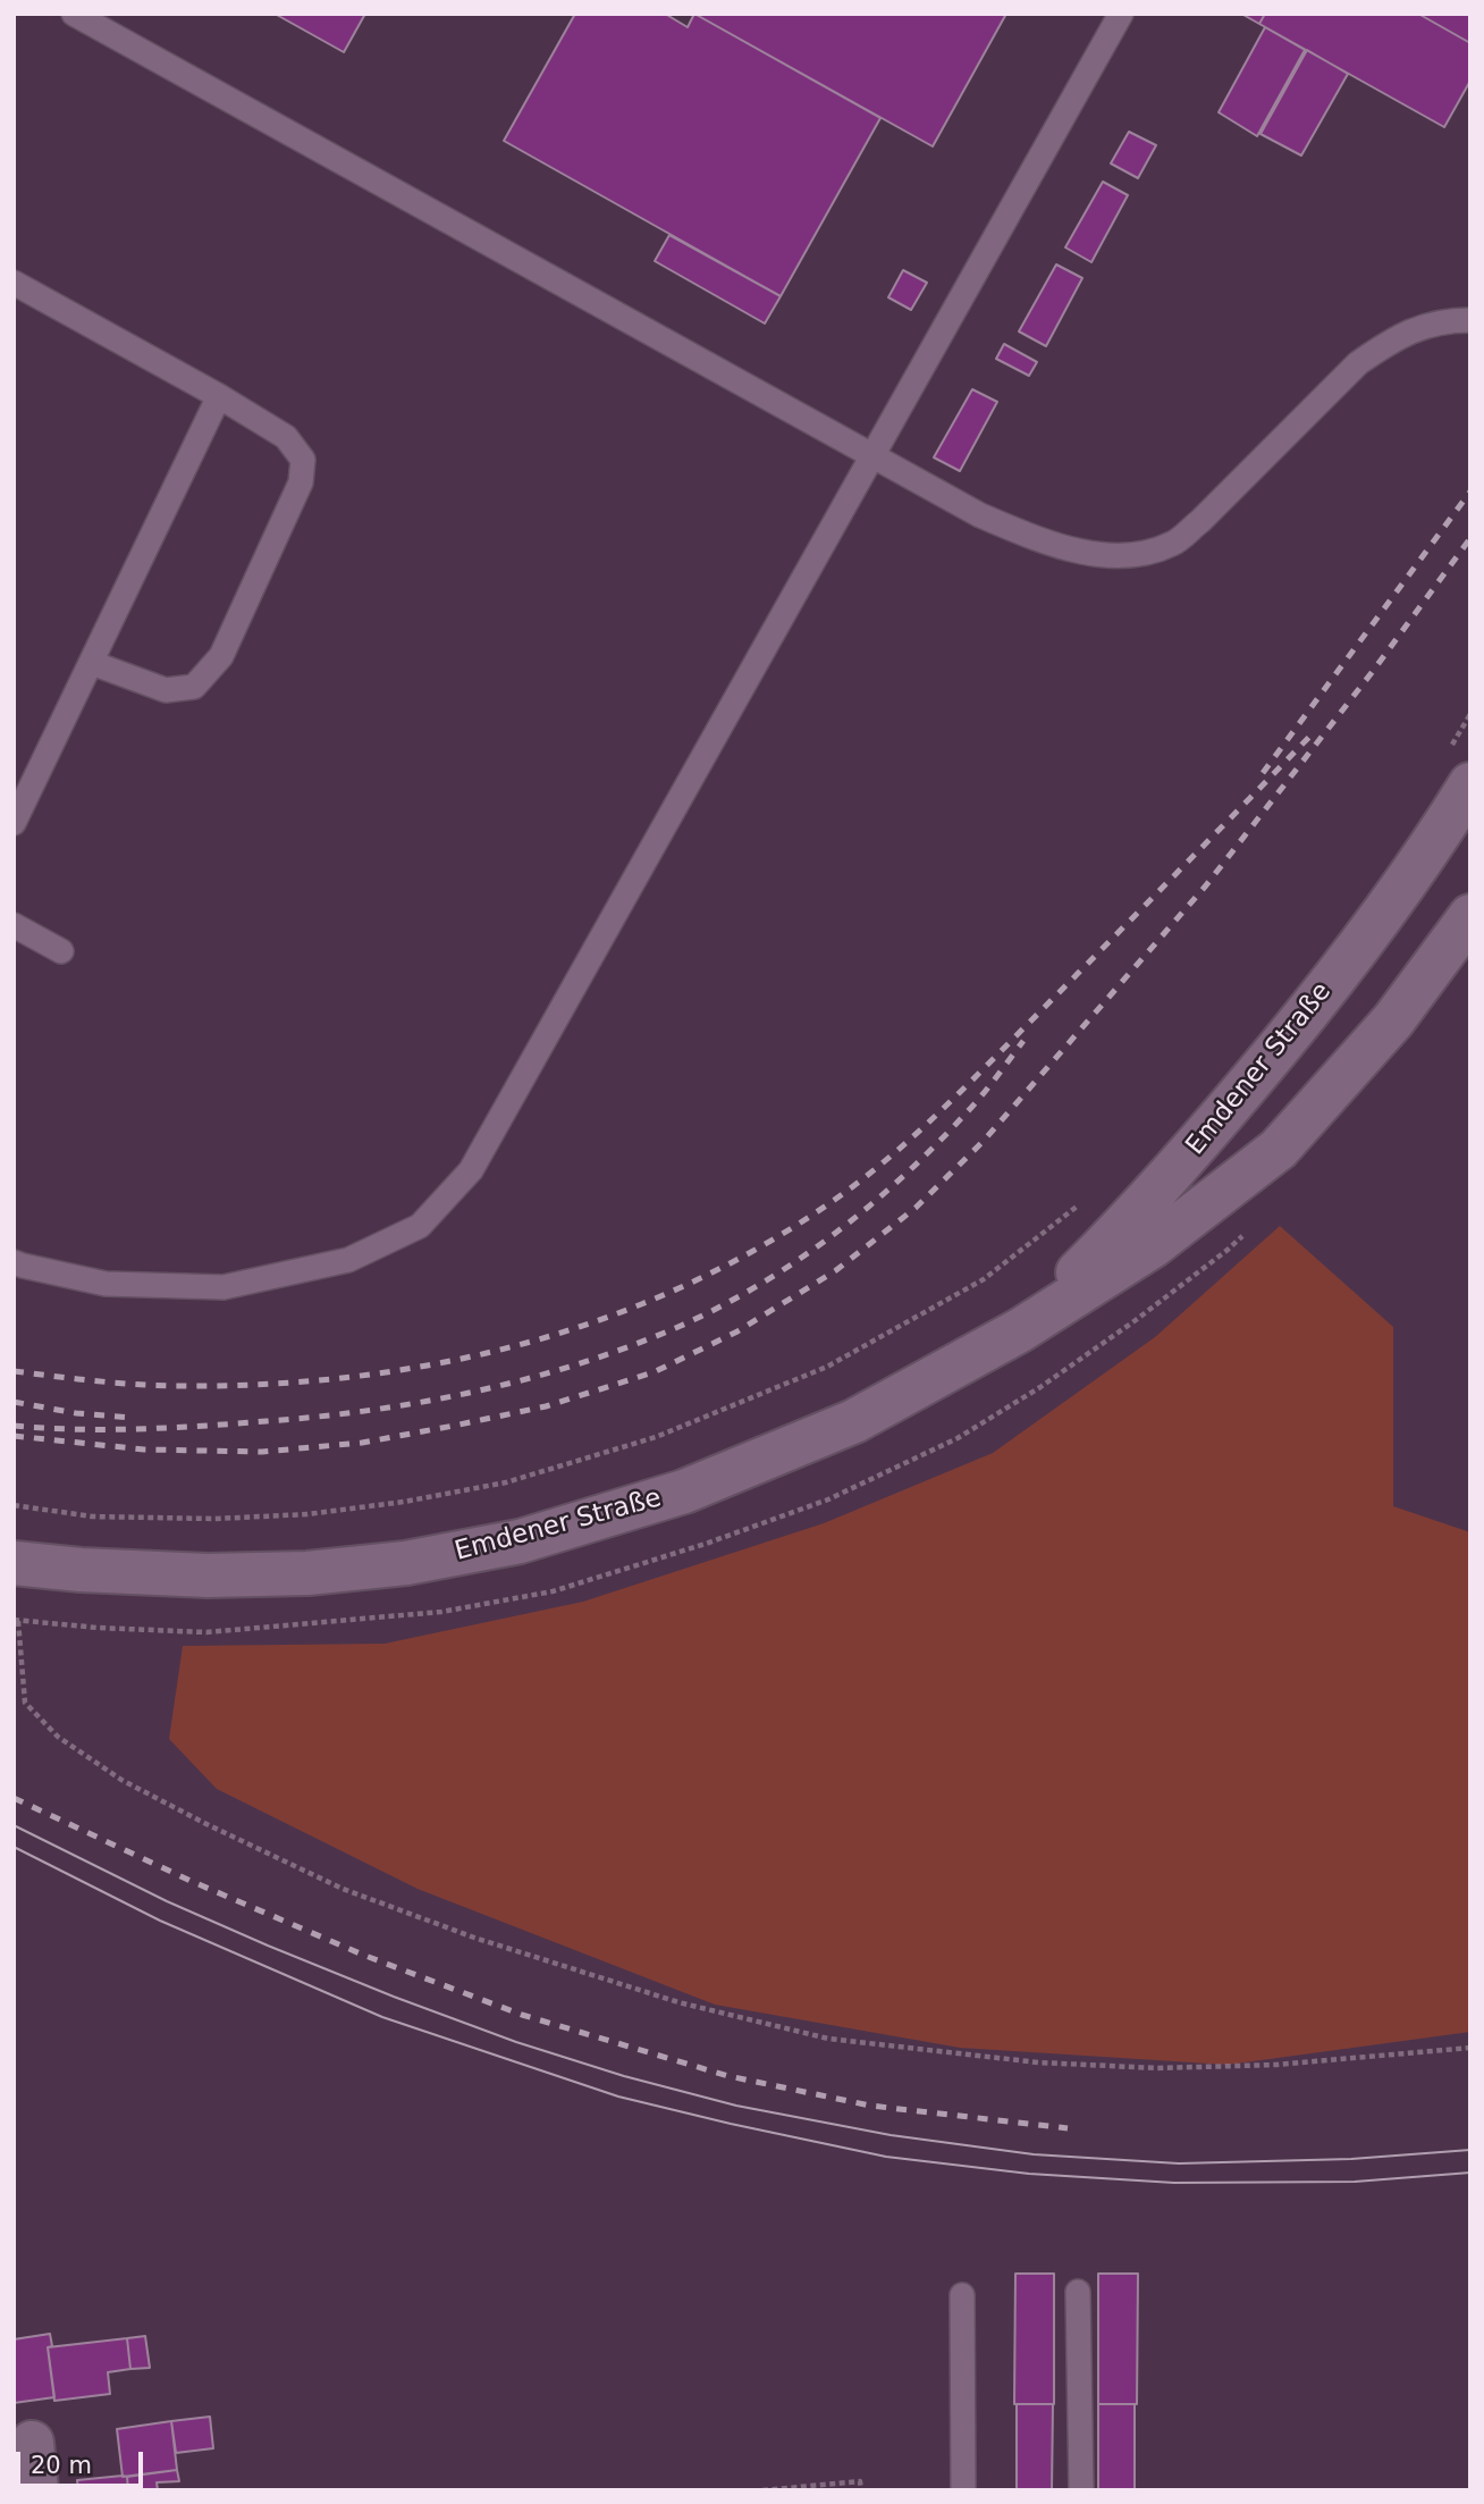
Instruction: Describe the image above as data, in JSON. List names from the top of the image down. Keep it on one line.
{"streets":{"street":["Emdener Straße"]},"scale_bar":"20 m"}
